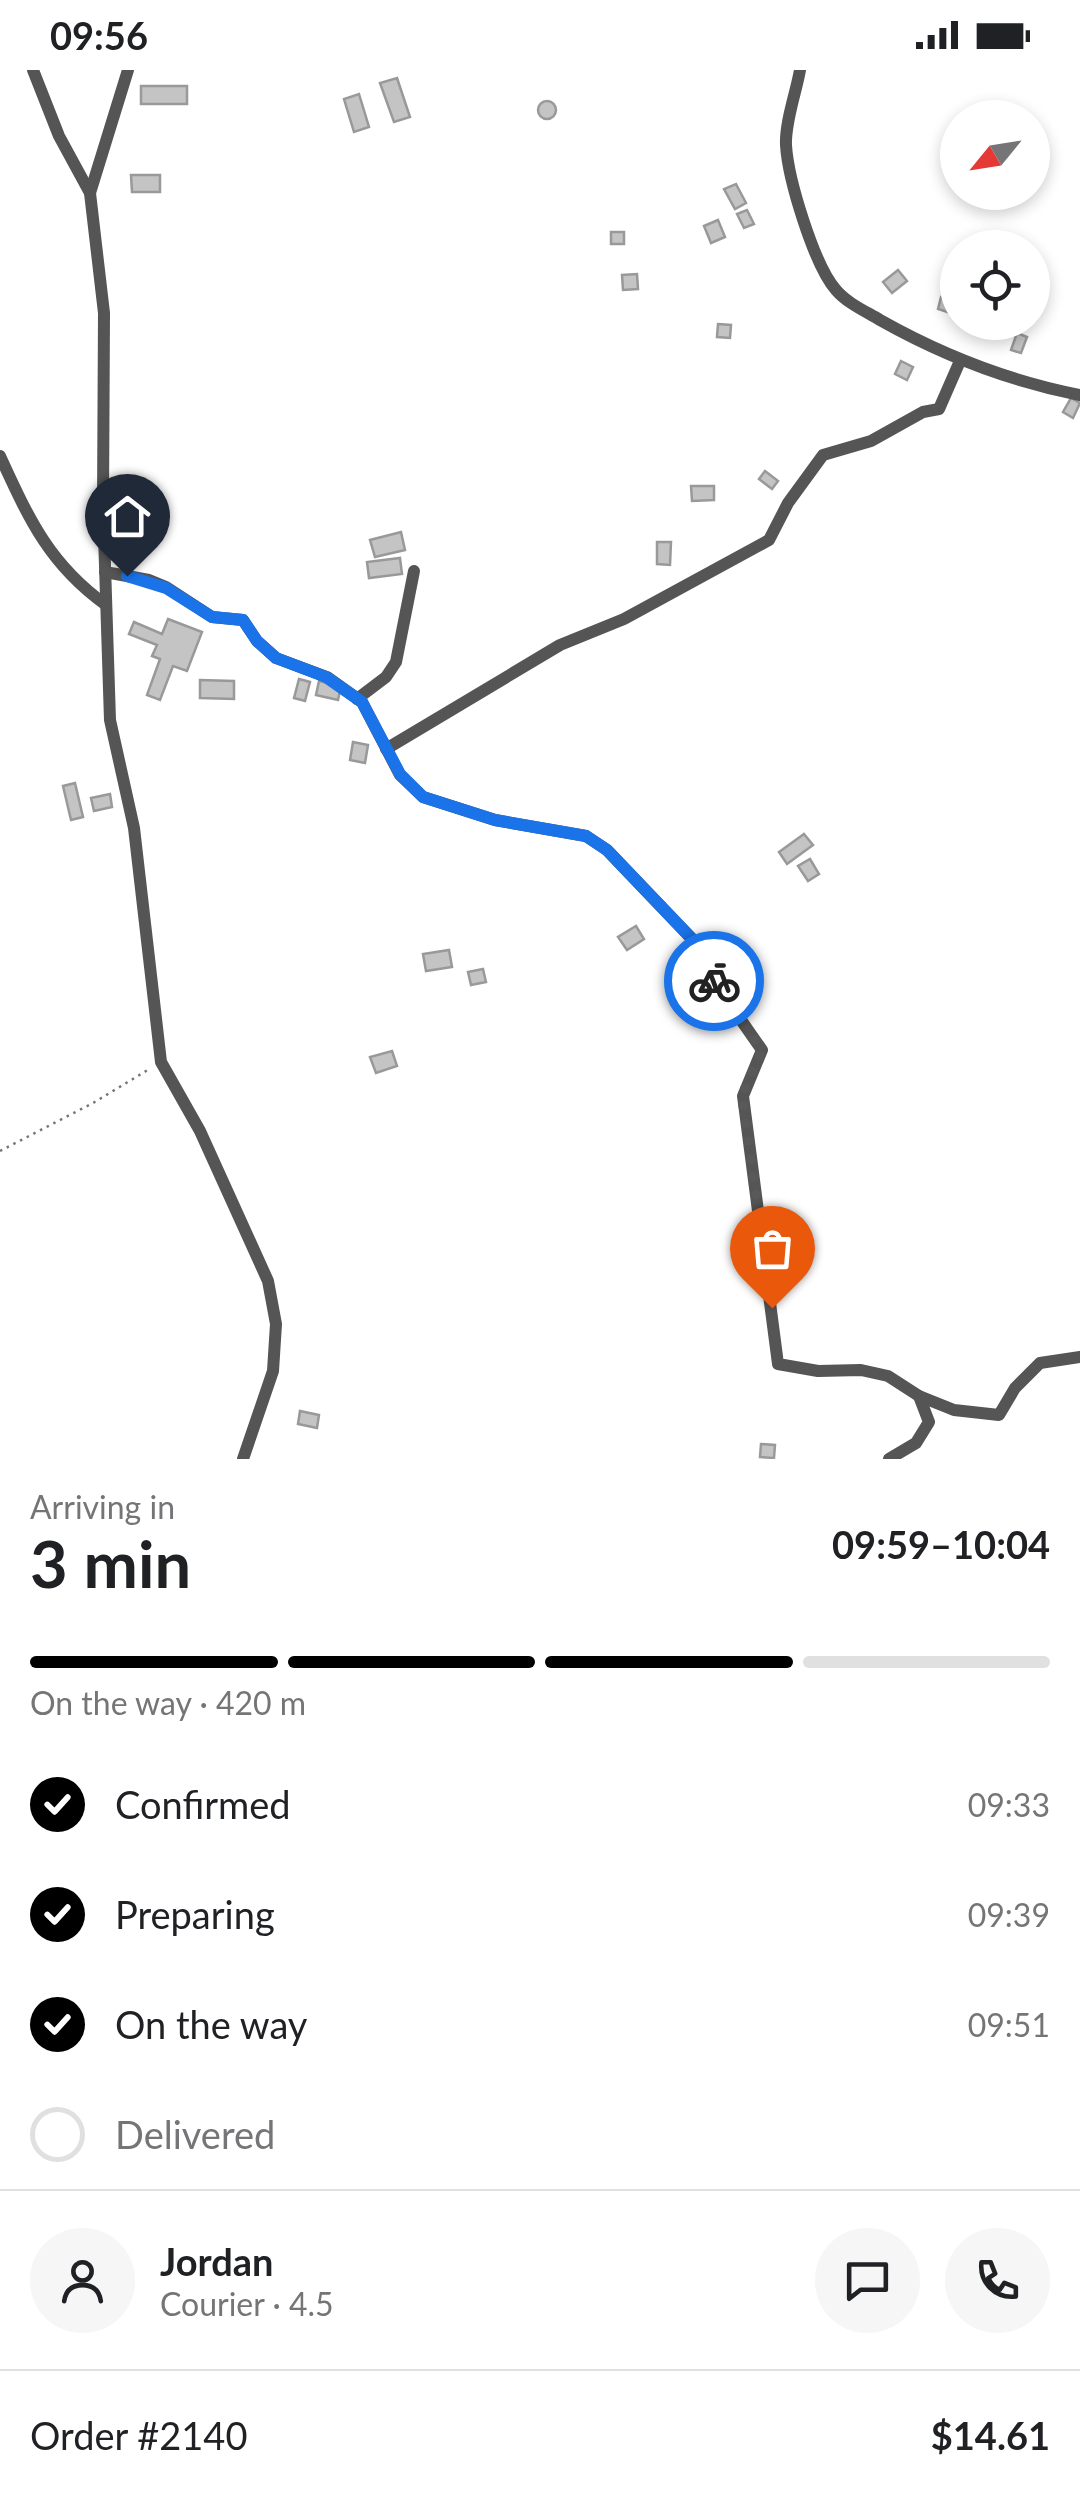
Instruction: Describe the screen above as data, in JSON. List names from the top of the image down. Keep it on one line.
{"north":"bottom left","page":{"status":"09:56","heading":["3 min","Arriving in","09:59–10:04"],"panel":["Jordan","Courier · 4.5","Order #2140","$14.61"],"bar":"On the way · 420 m","list":[["Confirmed","09:33"],["Preparing","09:39"],["On the way","09:51"],"Delivered"]}}
